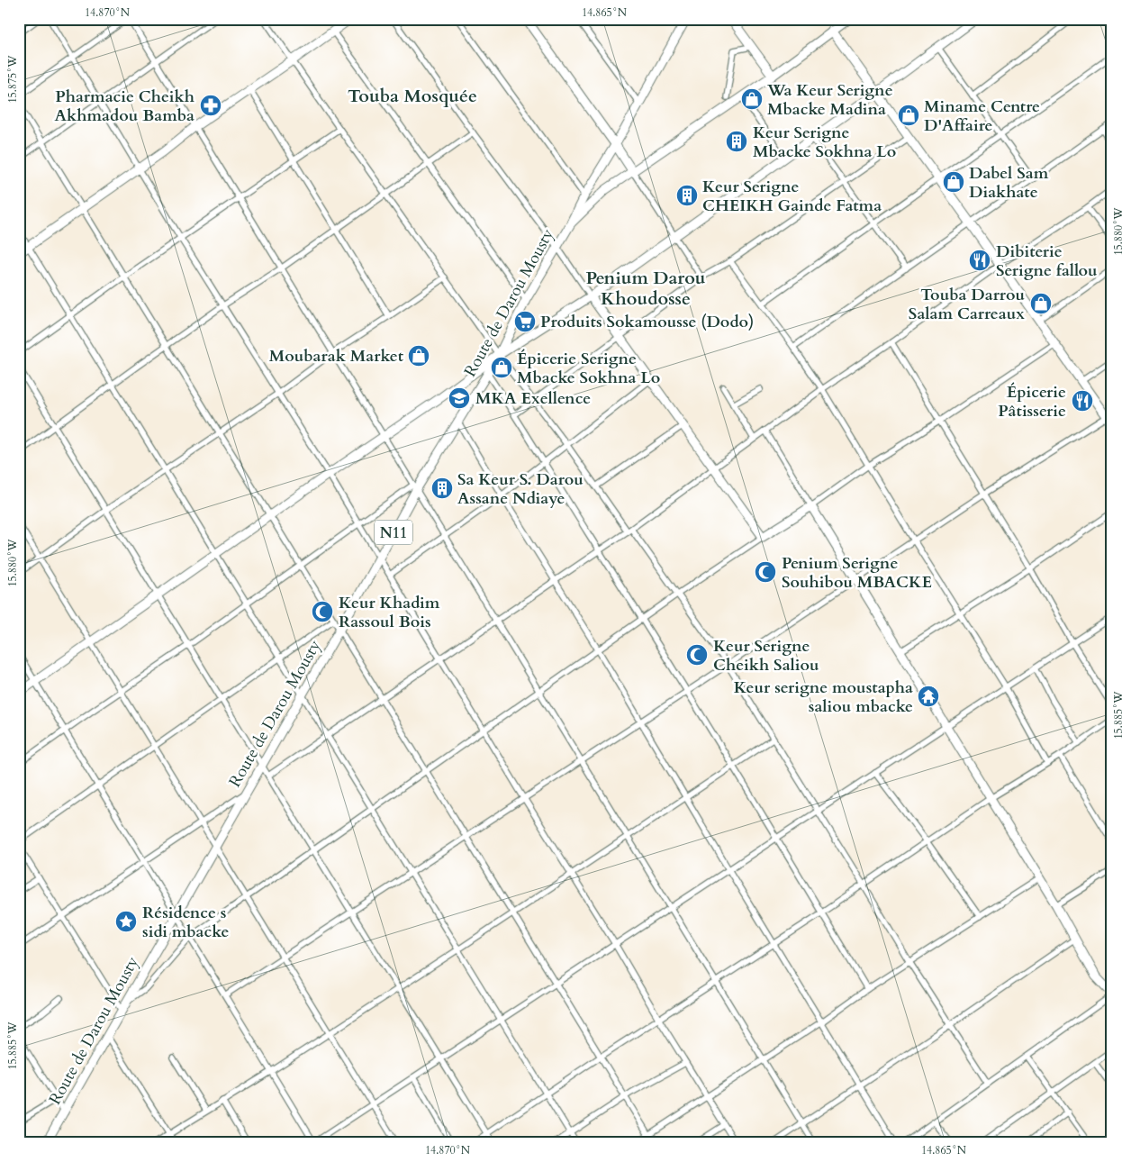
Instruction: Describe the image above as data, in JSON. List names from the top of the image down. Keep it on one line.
{"streets":{"main road":["Route de Darou Mousty","N11"]},"districts":["Touba Mosquée","Penium Darou Khoudosse"],"places":{"shop":["Wa Keur Serigne Mbacke Madina","Miname Centre D'Affaire","Dabel Sam Diakhate","Touba Darrou Salam Carreaux","Moubarak Market","Épicerie Serigne Mbacke Sokhna Lo"],"pharmacy":["Pharmacie Cheikh Akhmadou Bamba"],"building":["Keur Serigne Mbacke Sokhna Lo","Keur Serigne CHEIKH Gainde Fatma","Sa Keur S. Darou Assane Ndiaye"],"restaurant":["Dibiterie Serigne fallou","Épicerie Pâtisserie"],"supermarket":["Produits Sokamousse (Dodo)"],"school or university":["MKA Exellence"],"mosque":["Penium Serigne Souhibou MBACKE","Keur Khadim Rassoul Bois","Keur Serigne Cheikh Saliou"],"temple":["Keur serigne moustapha saliou mbacke"],"place":["Résidence s sidi mbacke"]},"coordinates":["14.870°N","14.865°N","15.875°W","15.880°W","15.885°W"]}
